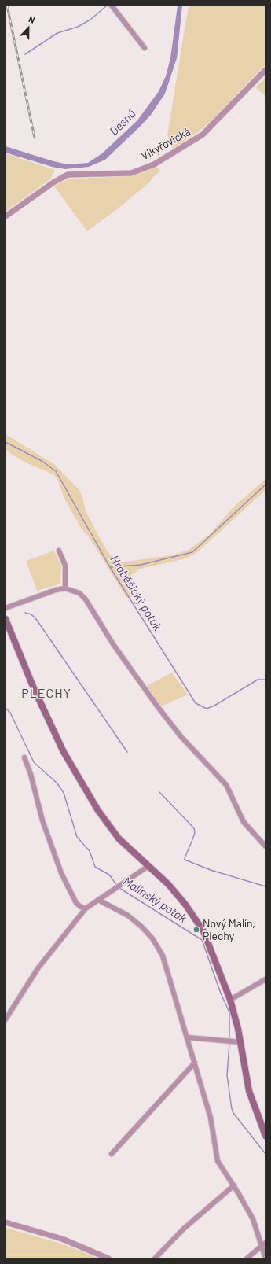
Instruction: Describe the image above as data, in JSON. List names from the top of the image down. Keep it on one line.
{"streets":{"street":["Vikýřovická"]},"districts":["PLECHY"],"water":["Desná","Hraběšický potok","Malínský potok"],"places":["Nový Malín, Plechy"],"north":"top"}
